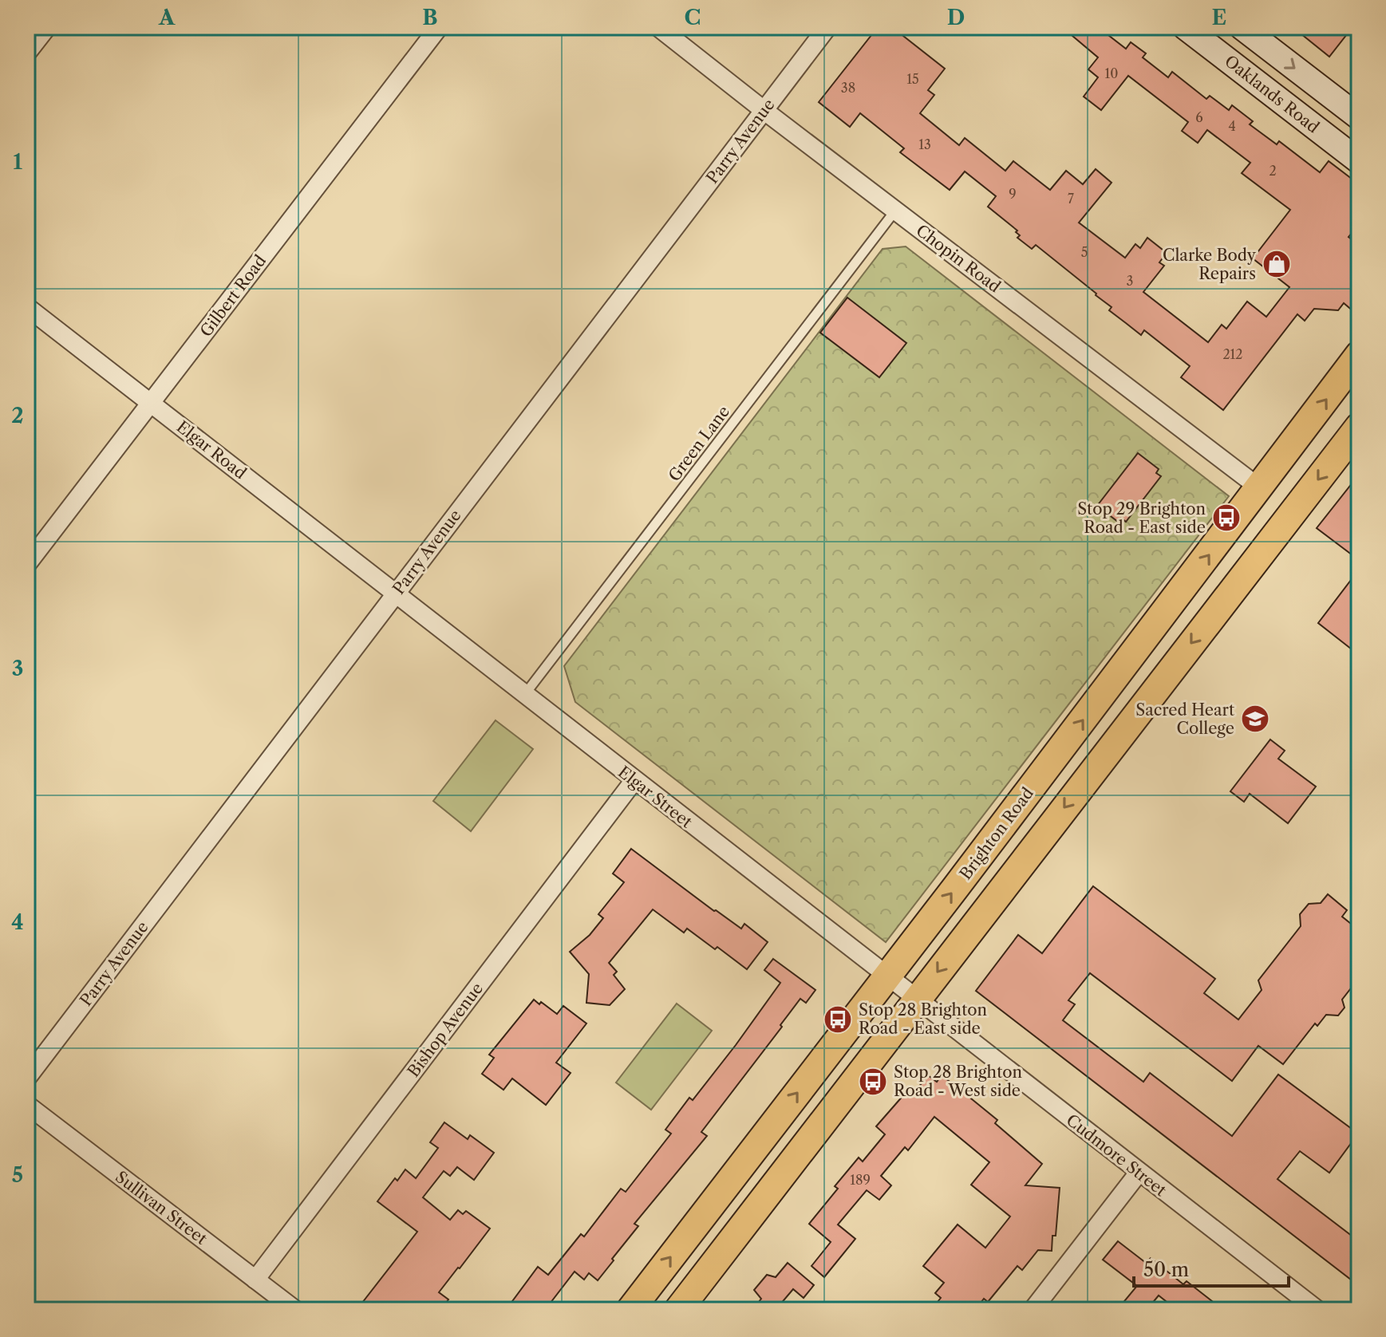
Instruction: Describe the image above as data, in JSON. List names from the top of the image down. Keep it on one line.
{"streets":{"main road":["Oaklands Road","Brighton Road"],"street":["Parry Avenue","Chopin Road","Gilbert Road","Elgar Road","Elgar Street","Bishop Avenue","Cudmore Street","Sullivan Street"],"lane":["Green Lane"]},"crossings":[["Parry Avenue","Chopin Road"],["Parry Avenue","Elgar Road"],["Parry Avenue","Elgar Street"],["Chopin Road","Green Lane"],["Chopin Road","Brighton Road"],["Gilbert Road","Elgar Road"],["Green Lane","Elgar Street"],["Elgar Road","Elgar Street"],["Elgar Street","Brighton Road"],["Elgar Street","Bishop Avenue"],["Elgar Street","Cudmore Street"],["Bishop Avenue","Sullivan Street"]],"places":{"shop":["Clarke Body Repairs"],"bus stop":["Stop 29 Brighton Road - East side","Stop 28 Brighton Road - East side","Stop 28 Brighton Road - West side"],"school or university":["Sacred Heart College"]},"house_numbers":["10","15","38","6","4","13","2","9","7","5","3","212","189"],"scale_bar":"50 m","grid":{"columns":["A","B","C","D","E"],"rows":["1","2","3","4","5"]}}
